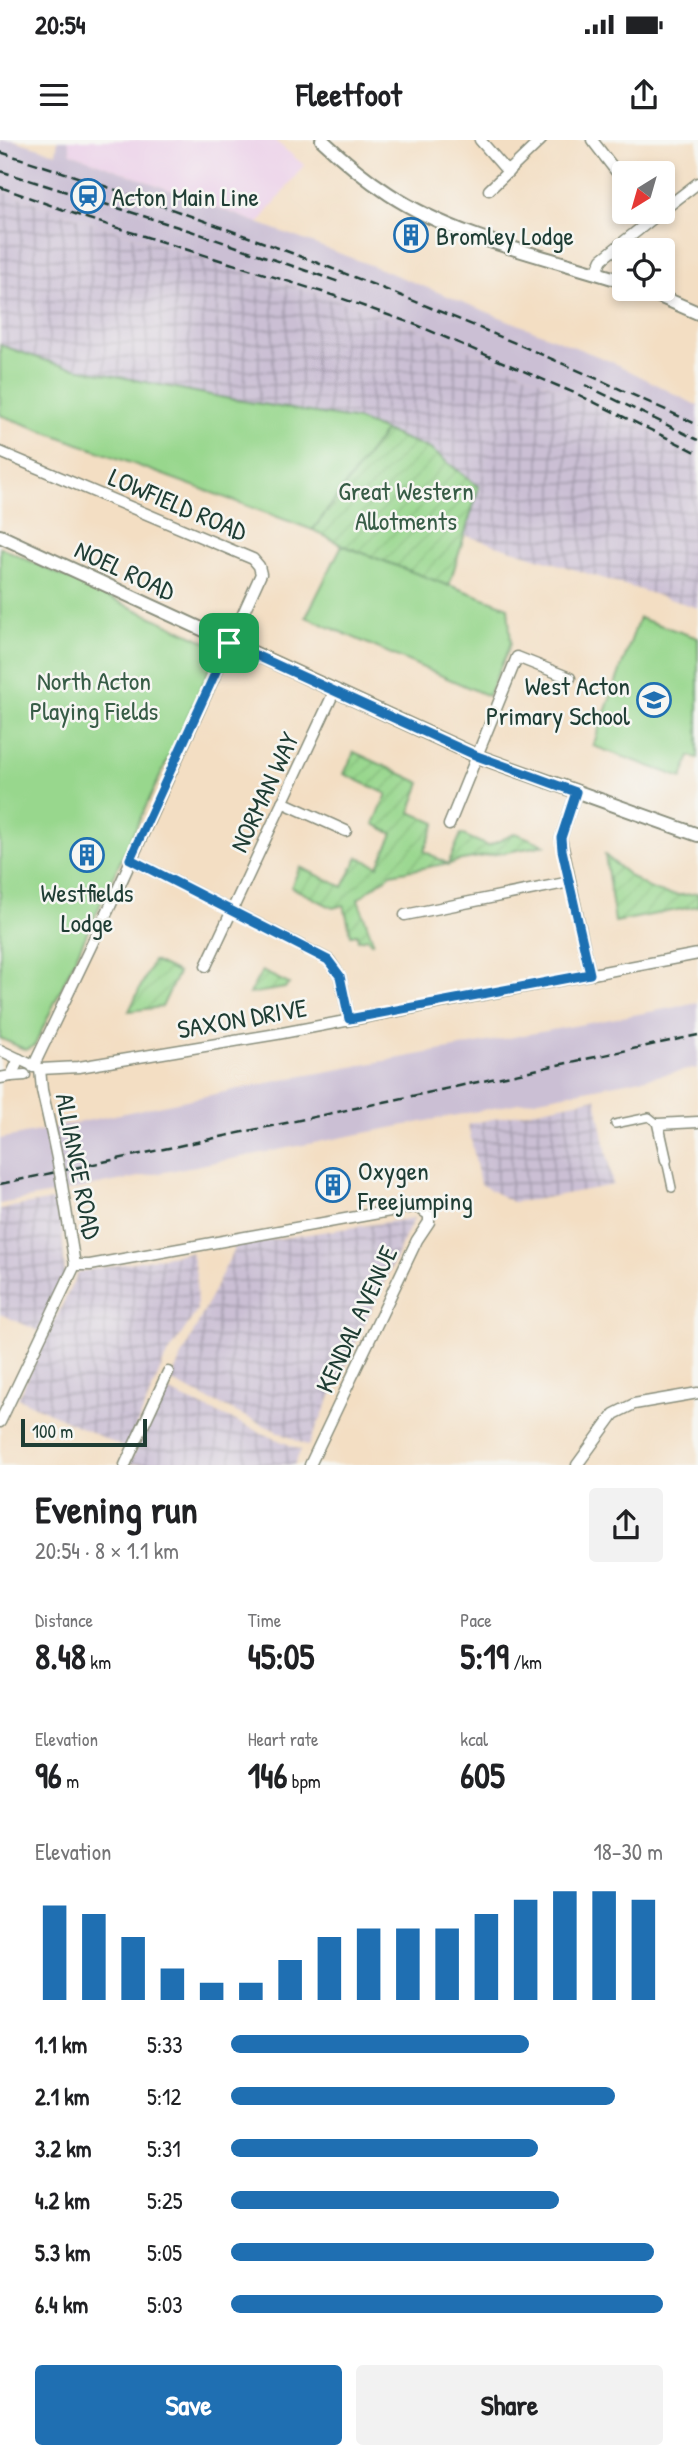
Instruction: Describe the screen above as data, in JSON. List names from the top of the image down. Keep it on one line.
{"streets":{"street":["LOWFIELD ROAD","NOEL ROAD","NORMAN WAY","SAXON DRIVE","ALLIANCE ROAD","KENDAL AVENUE"]},"crossings":[["LOWFIELD ROAD","NOEL ROAD"],["NOEL ROAD","NORMAN WAY"],["SAXON DRIVE","ALLIANCE ROAD"],["ALLIANCE ROAD","KENDAL AVENUE"]],"parks":["Great Western Allotments","North Acton Playing Fields"],"places":{"station":["Acton Main Line"],"building":["Bromley Lodge","Westfields Lodge","Oxygen Freejumping"],"school or university":["West Acton Primary School"]},"scale_bar":"100 m","north":"bottom left","page":{"status":"20:54","header":"Fleetfoot","scale":"100 m","heading":["Evening run","20:54 · 8 × 1.1 km"],"stats":[["Distance","8.48 km"],["Time","45:05"],["Pace","5:19 /km"],["Elevation","96 m"],["Heart rate","146 bpm"],["kcal","605"]],"chart":["Elevation","18–30 m"],"list":[{"name":"1.1 km","note":"5:33"},{"name":"2.1 km","note":"5:12"},{"name":"3.2 km","note":"5:31"},{"name":"4.2 km","note":"5:25"},{"name":"5.3 km","note":"5:05"},{"name":"6.4 km","note":"5:03"}],"buttons":["Save","Share"]}}
